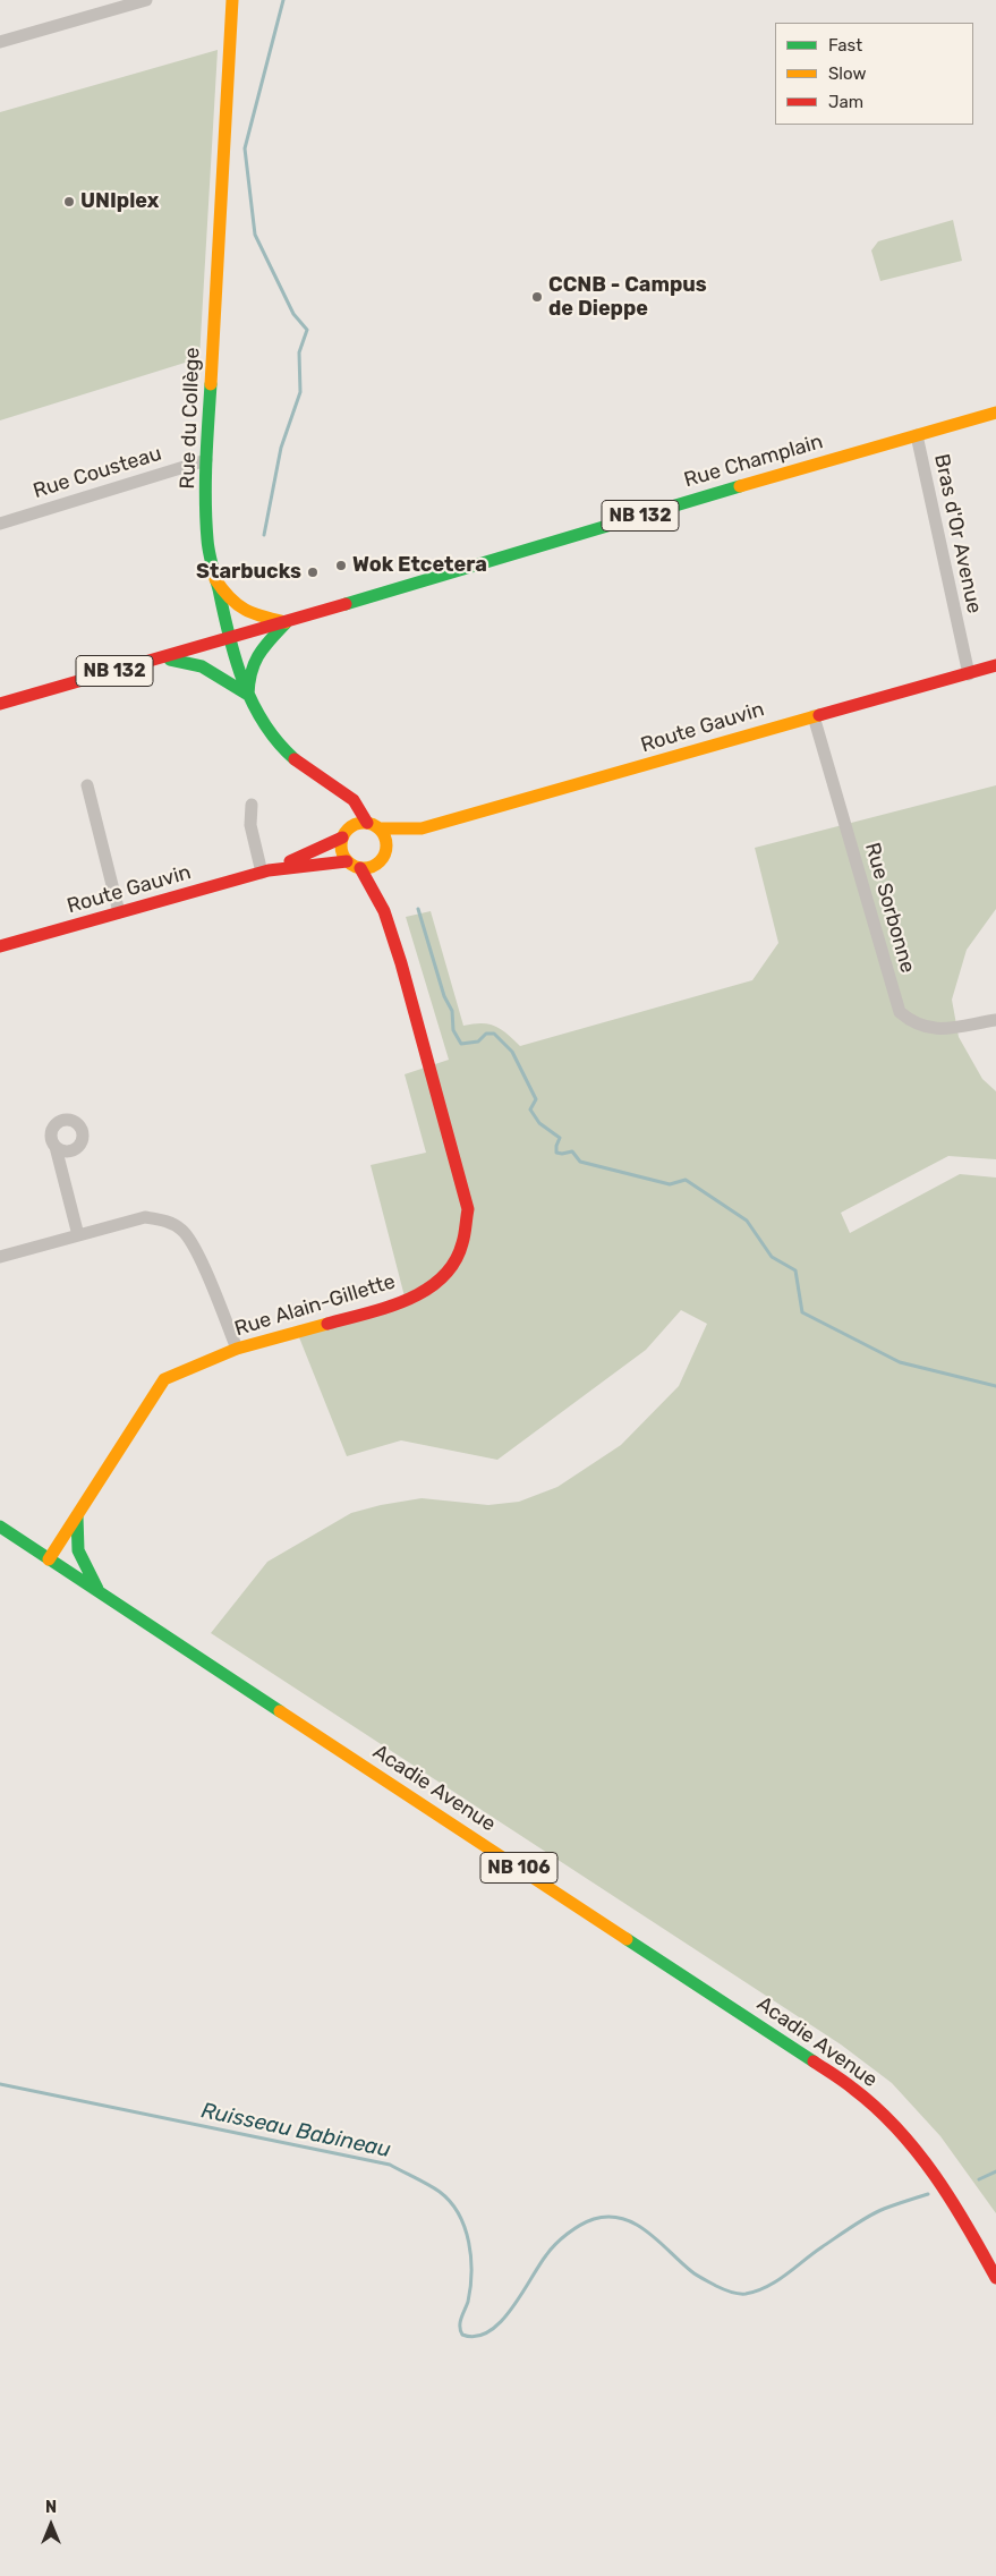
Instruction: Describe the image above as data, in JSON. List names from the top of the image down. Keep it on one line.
{"streets":{"street":["Rue du Collège","Rue Champlain","Rue Cousteau","NB 132","Bras d'Or Avenue","Route Gauvin","Rue Sorbonne","Rue Alain-Gillette","Acadie Avenue","NB 106"]},"crossings":[["Rue du Collège","Rue Champlain"],["Rue du Collège","Rue Cousteau"],["Rue du Collège","Route Gauvin"],["Rue du Collège","Rue Alain-Gillette"],["Rue Champlain","Bras d'Or Avenue"],["Bras d'Or Avenue","Route Gauvin"],["Route Gauvin","Rue Sorbonne"],["Route Gauvin","Rue Alain-Gillette"],["Rue Alain-Gillette","Acadie Avenue"]],"water":["Ruisseau Babineau"],"places":["UNIplex","CCNB - Campus de Dieppe","Wok Etcetera","Starbucks"],"legend":["Fast","Slow","Jam"],"north":"top"}
